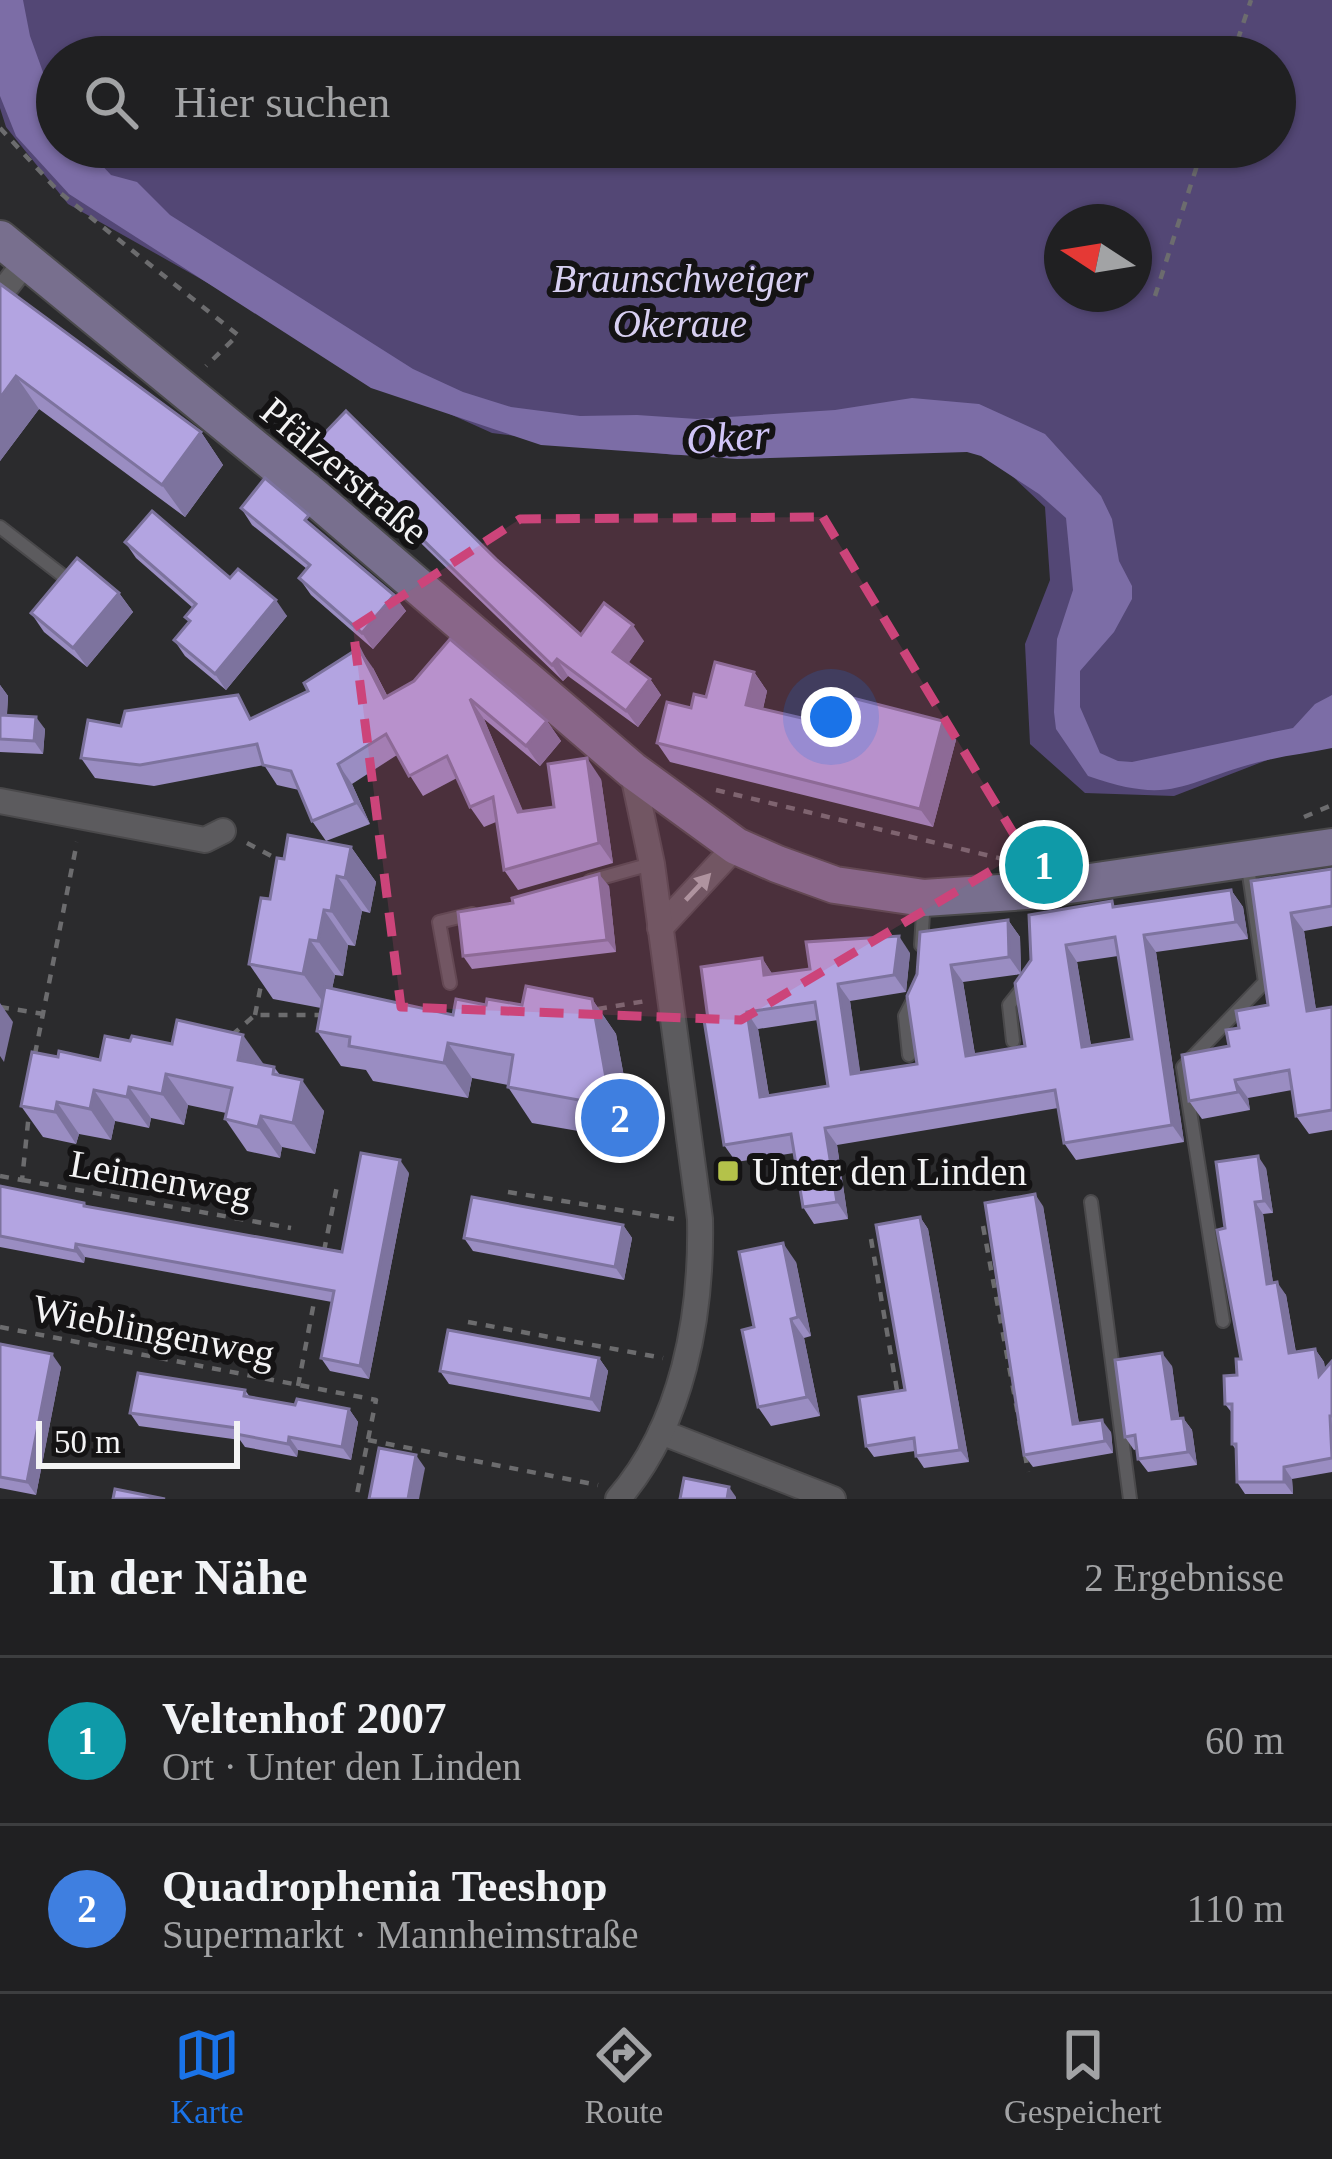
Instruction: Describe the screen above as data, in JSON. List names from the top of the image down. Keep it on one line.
{"streets":{"street":["Pfälzerstraße"],"path":["Leimenweg","Wieblingenweg"]},"water":["Oker"],"parks":["Braunschweiger Okeraue"],"places":{"transit":["Unter den Linden"]},"scale_bar":"50 m","north":"left","page":{"search":"Hier suchen","pins":["1","2"],"scale":"50 m","heading":["In der Nähe","2 Ergebnisse"],"list":[{"mark":"1","name":"Veltenhof 2007","note":"Ort · Unter den Linden","value":"60 m"},{"mark":"2","name":"Quadrophenia Teeshop","note":"Supermarkt · Mannheimstraße","value":"110 m"}],"nav":["Karte","Route","Gespeichert"]}}
